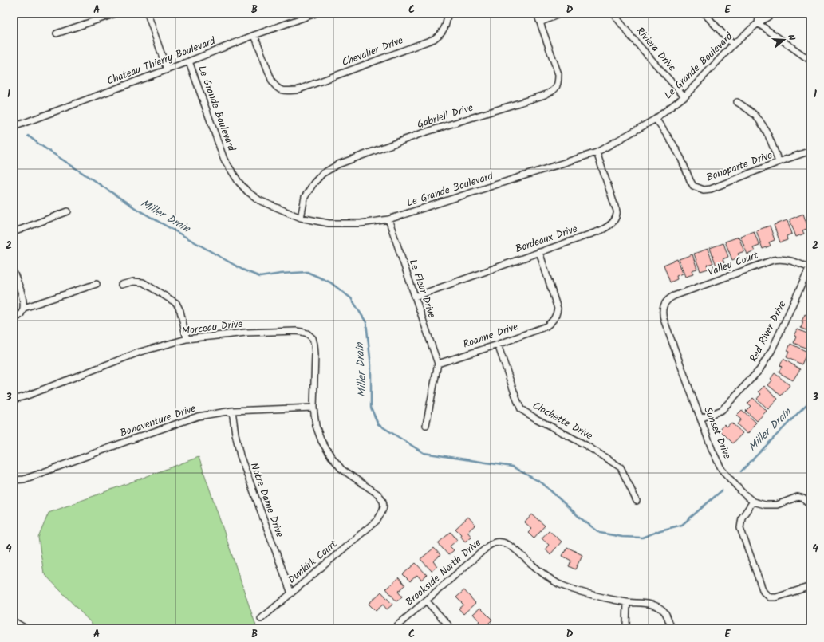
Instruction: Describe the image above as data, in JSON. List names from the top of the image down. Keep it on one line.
{"streets":{"street":["Riviera Drive","Chevalier Drive","Chateau Thierry Boulevard","Le Grande Boulevard","Gabriell Drive","Bonaparte Drive","Bordeaux Drive","Valley Court","Le Fleur Drive","Morceau Drive","Red River Drive","Roanne Drive","Bonaventure Drive","Clochette Drive","Sunset Drive","Notre Dame Drive","Dunkirk Court","Brookside North Drive"]},"crossings":[["Riviera Drive","Le Grande Boulevard"],["Chevalier Drive","Chateau Thierry Boulevard"],["Chateau Thierry Boulevard","Le Grande Boulevard"],["Le Grande Boulevard","Gabriell Drive"],["Le Grande Boulevard","Bonaparte Drive"],["Le Grande Boulevard","Bordeaux Drive"],["Le Grande Boulevard","Le Fleur Drive"],["Bordeaux Drive","Le Fleur Drive"],["Bordeaux Drive","Roanne Drive"],["Valley Court","Red River Drive"],["Valley Court","Sunset Drive"],["Le Fleur Drive","Roanne Drive"],["Morceau Drive","Bonaventure Drive"],["Morceau Drive","Dunkirk Court"],["Red River Drive","Sunset Drive"],["Roanne Drive","Clochette Drive"],["Bonaventure Drive","Notre Dame Drive"],["Bonaventure Drive","Dunkirk Court"],["Notre Dame Drive","Dunkirk Court"]],"water":["Miller Drain"],"north":"right","grid":{"columns":["A","B","C","D","E"],"rows":["1","2","3","4"]}}
